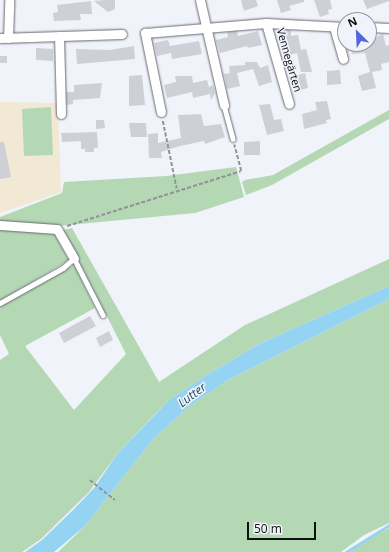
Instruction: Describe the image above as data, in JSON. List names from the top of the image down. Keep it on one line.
{"streets":{"street":["Vennegärten"]},"water":["Lutter"],"scale_bar":"50 m","north":"top left"}
